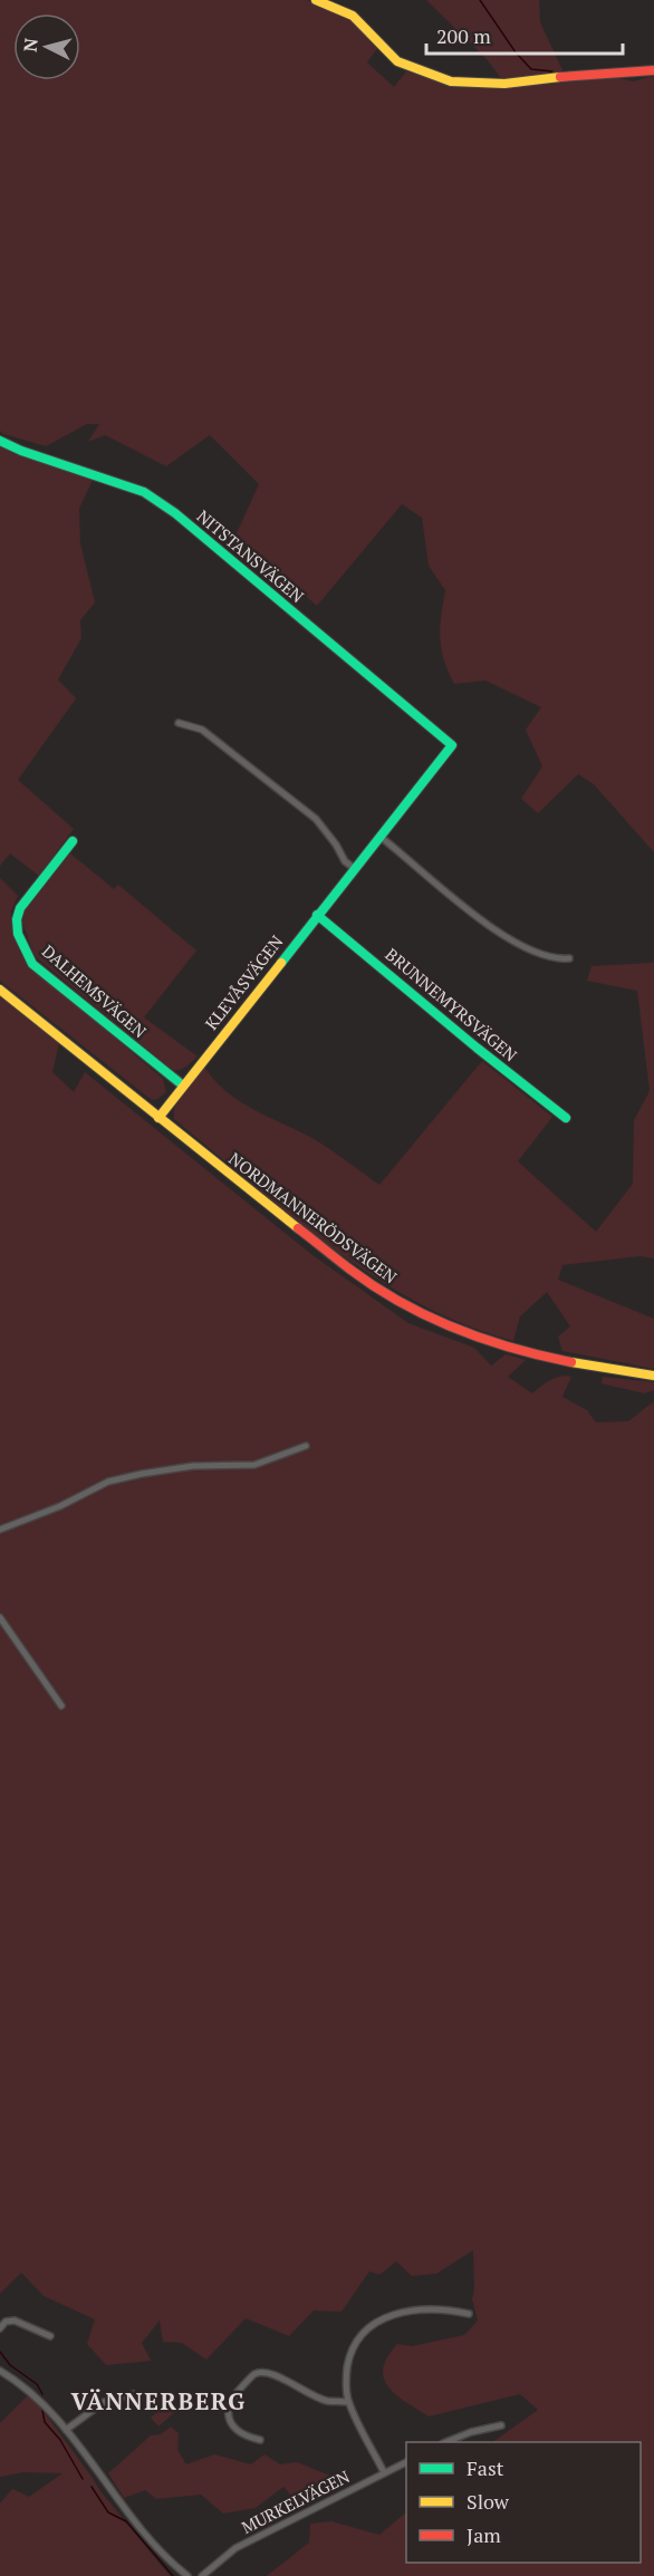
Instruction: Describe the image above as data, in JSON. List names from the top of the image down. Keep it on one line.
{"streets":{"street":["NITSTANSVÄGEN","KLEVÅSVÄGEN","DALHEMSVÄGEN","BRUNNEMYRSVÄGEN","NORDMANNERÖDSVÄGEN","MURKELVÄGEN"]},"crossings":[["NITSTANSVÄGEN","KLEVÅSVÄGEN"],["KLEVÅSVÄGEN","DALHEMSVÄGEN"],["KLEVÅSVÄGEN","BRUNNEMYRSVÄGEN"],["KLEVÅSVÄGEN","NORDMANNERÖDSVÄGEN"]],"districts":["VÄNNERBERG"],"legend":["Fast","Slow","Jam"],"scale_bar":"200 m","north":"left"}
